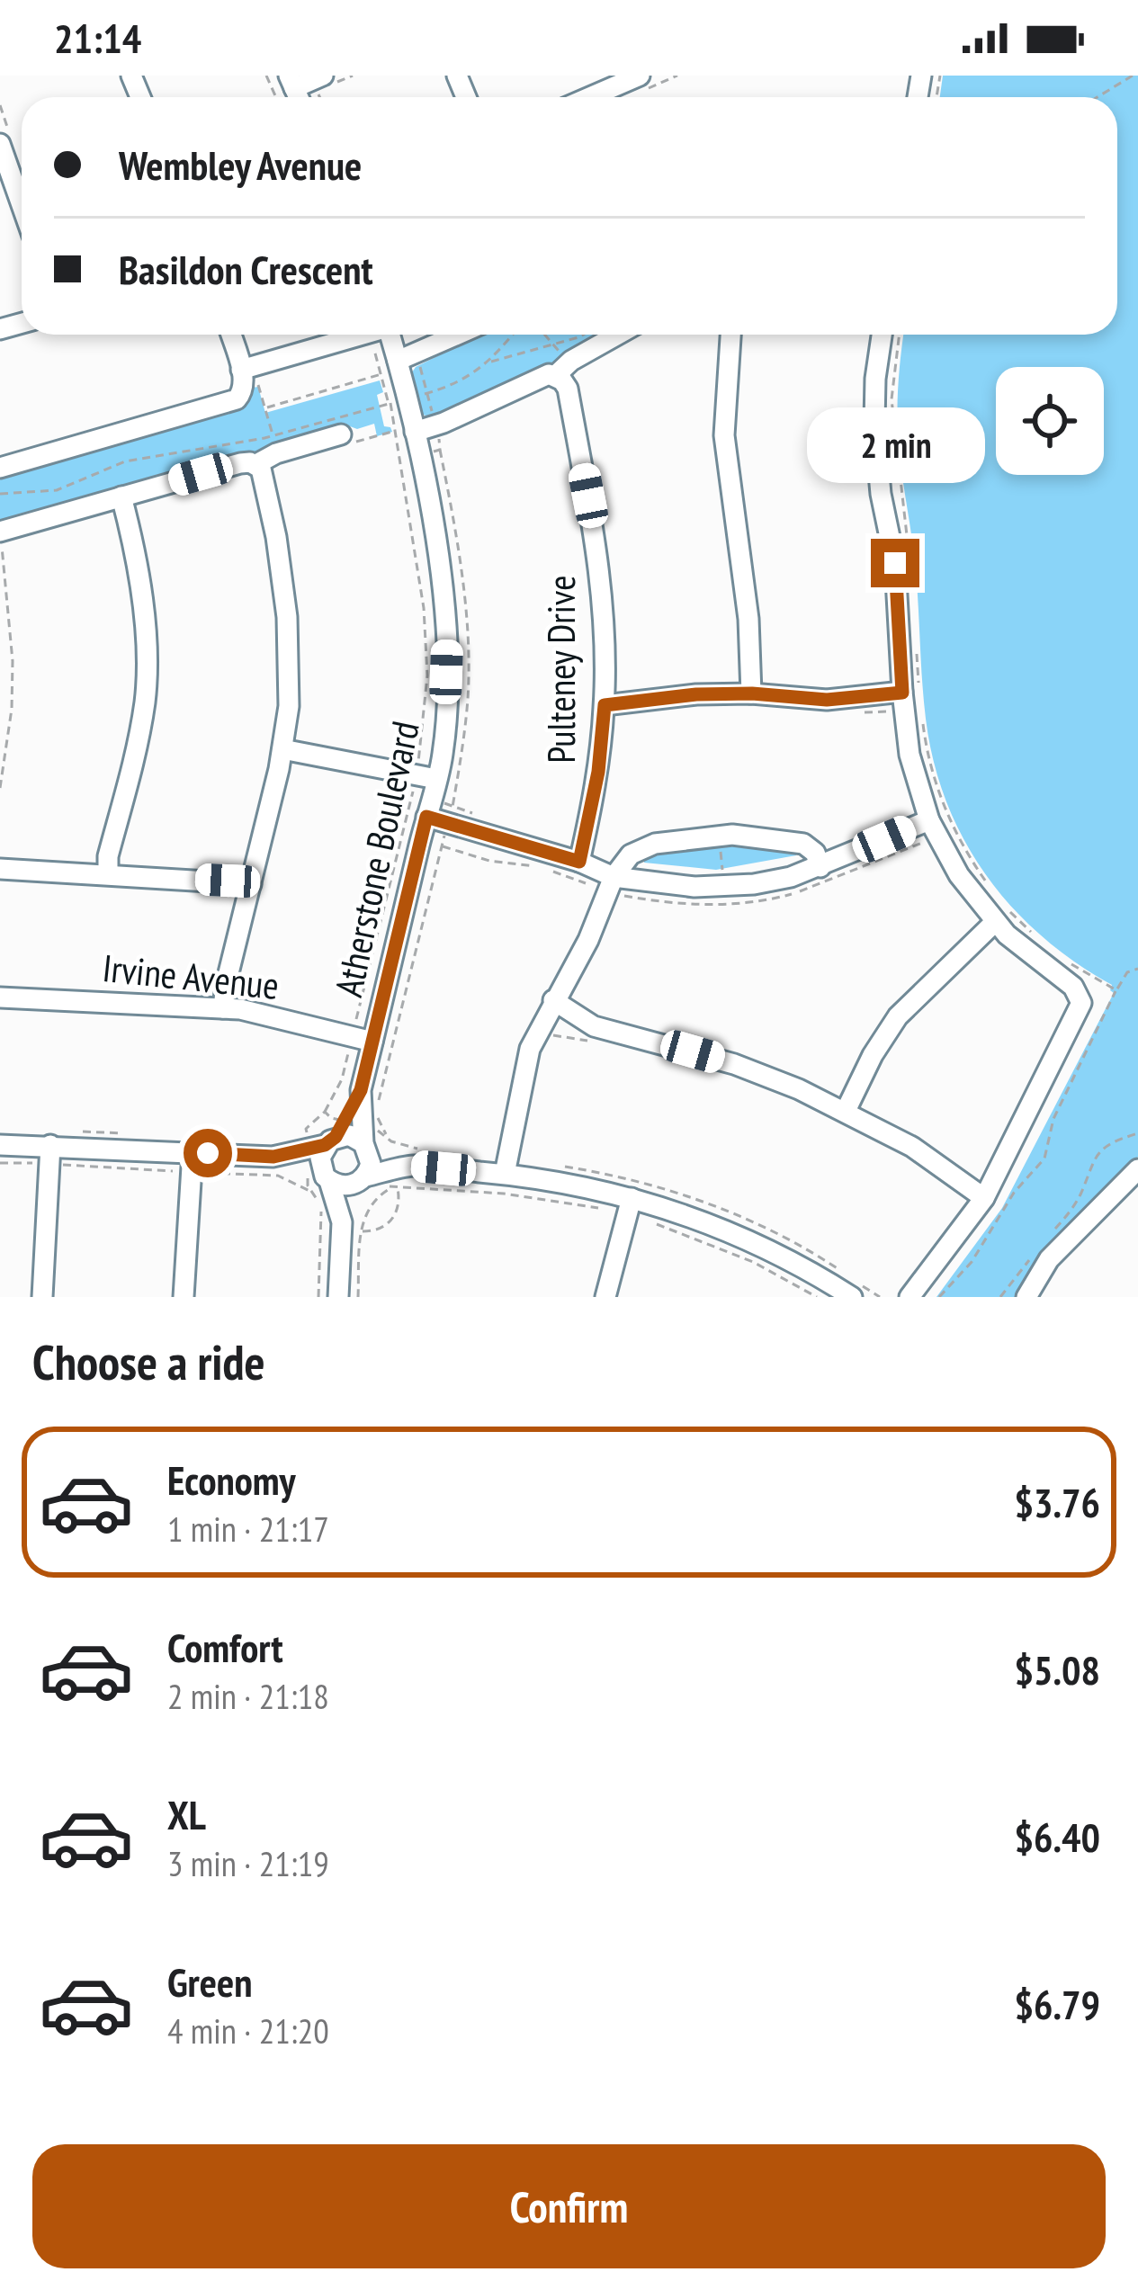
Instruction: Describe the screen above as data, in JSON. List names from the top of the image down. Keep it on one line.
{"streets":{"street":["Pulteney Drive","Atherstone Boulevard","Irvine Avenue"]},"crossings":[["Atherstone Boulevard","Irvine Avenue"]],"page":{"status":"21:14","banner":["Wembley Avenue","Basildon Crescent"],"bubble":"2 min","heading":"Choose a ride","list":[{"name":"Economy","note":"1 min · 21:17","value":"$3.76"},{"name":"Comfort","note":"2 min · 21:18","value":"$5.08"},{"name":"XL","note":"3 min · 21:19","value":"$6.40"},{"name":"Green","note":"4 min · 21:20","value":"$6.79"}],"buttons":"Confirm"}}
